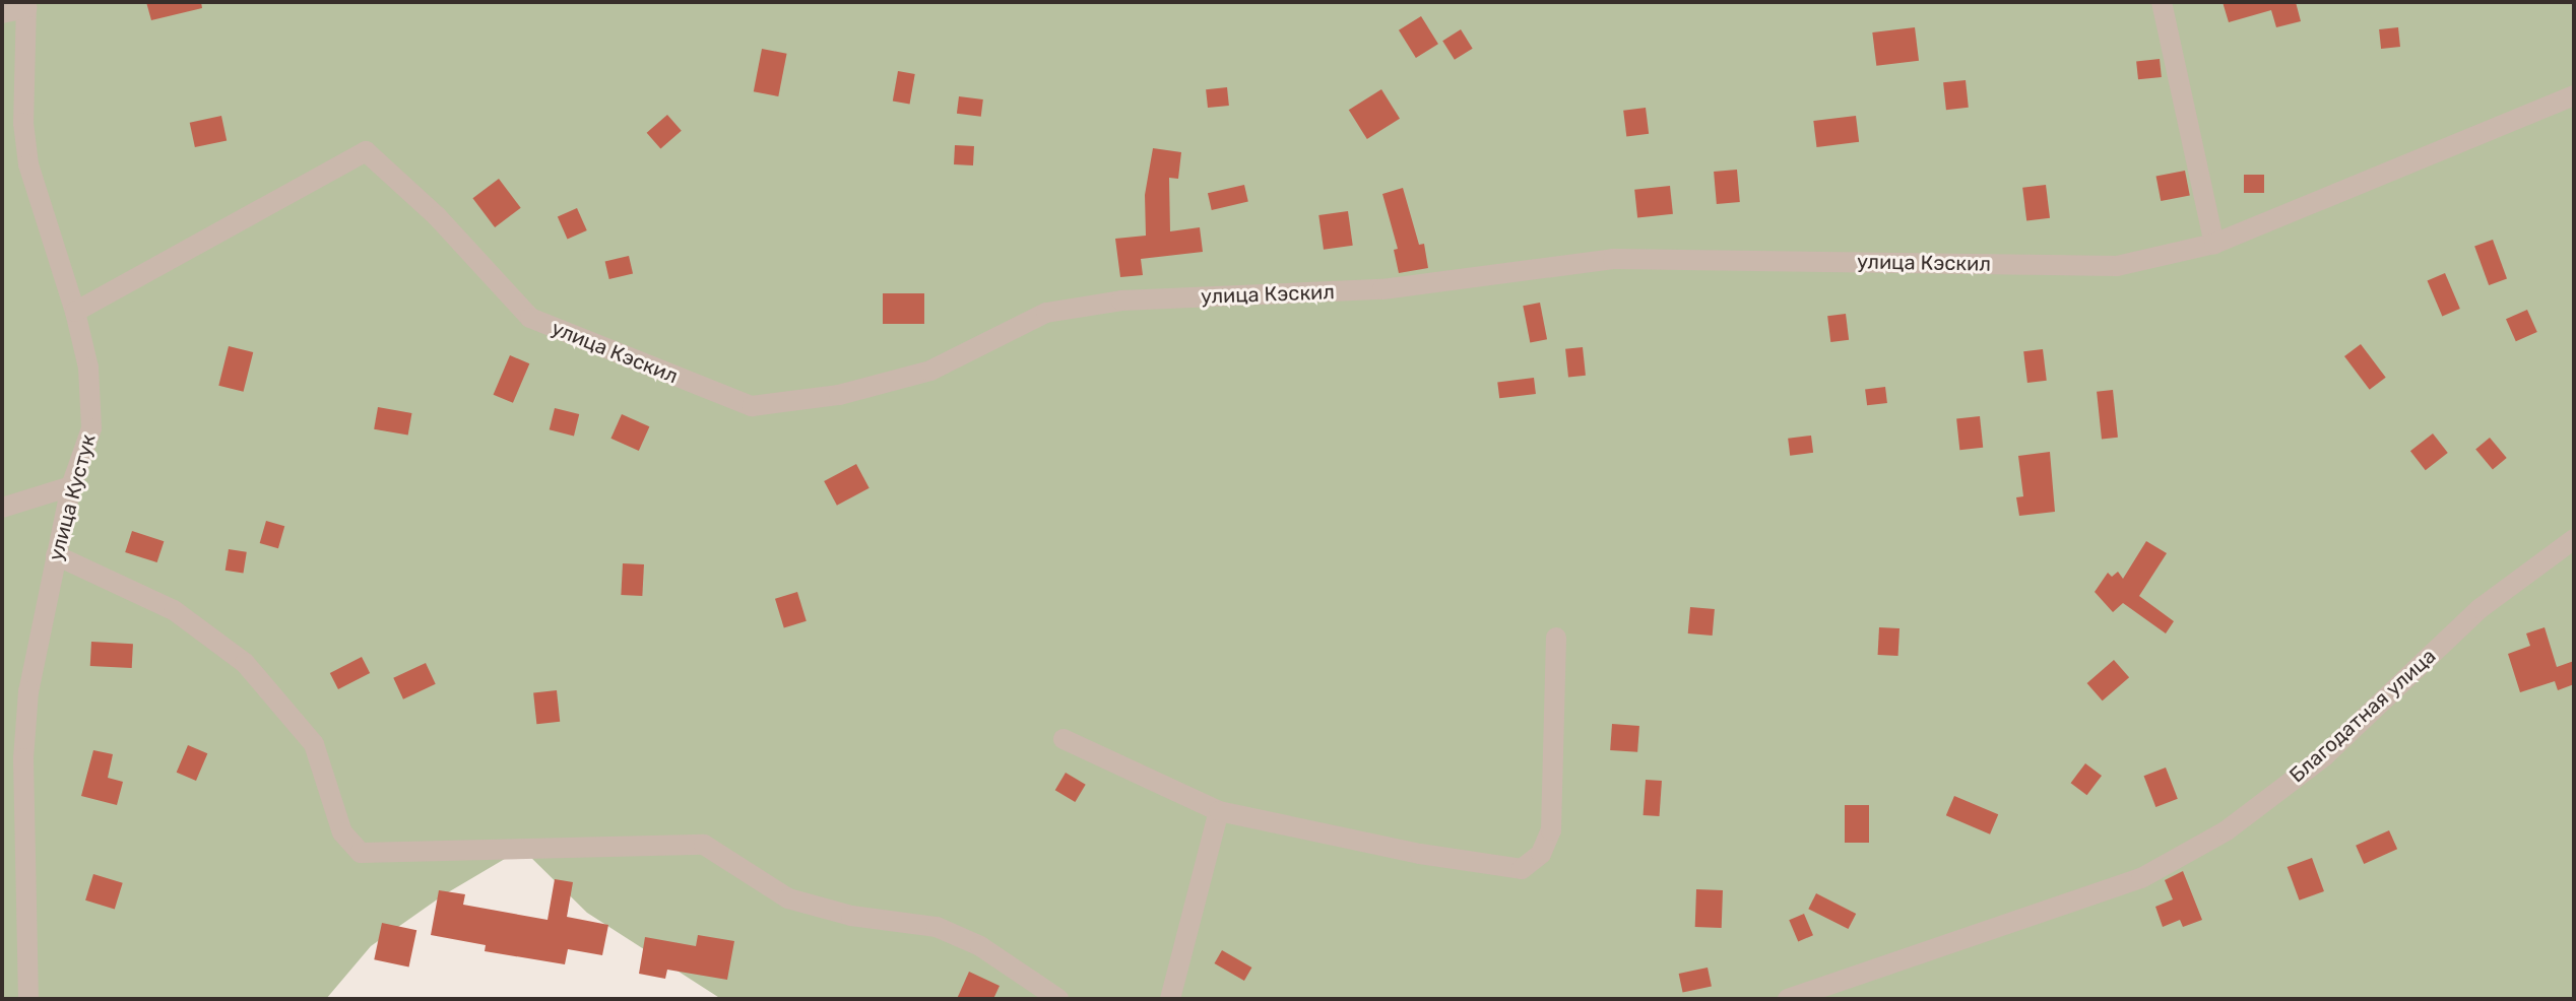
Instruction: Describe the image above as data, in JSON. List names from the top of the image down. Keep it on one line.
{"streets":{"street":["улица Кэскил","улица Кустук","Благодатная улица"]},"crossings":[["улица Кэскил","улица Кустук"]]}
